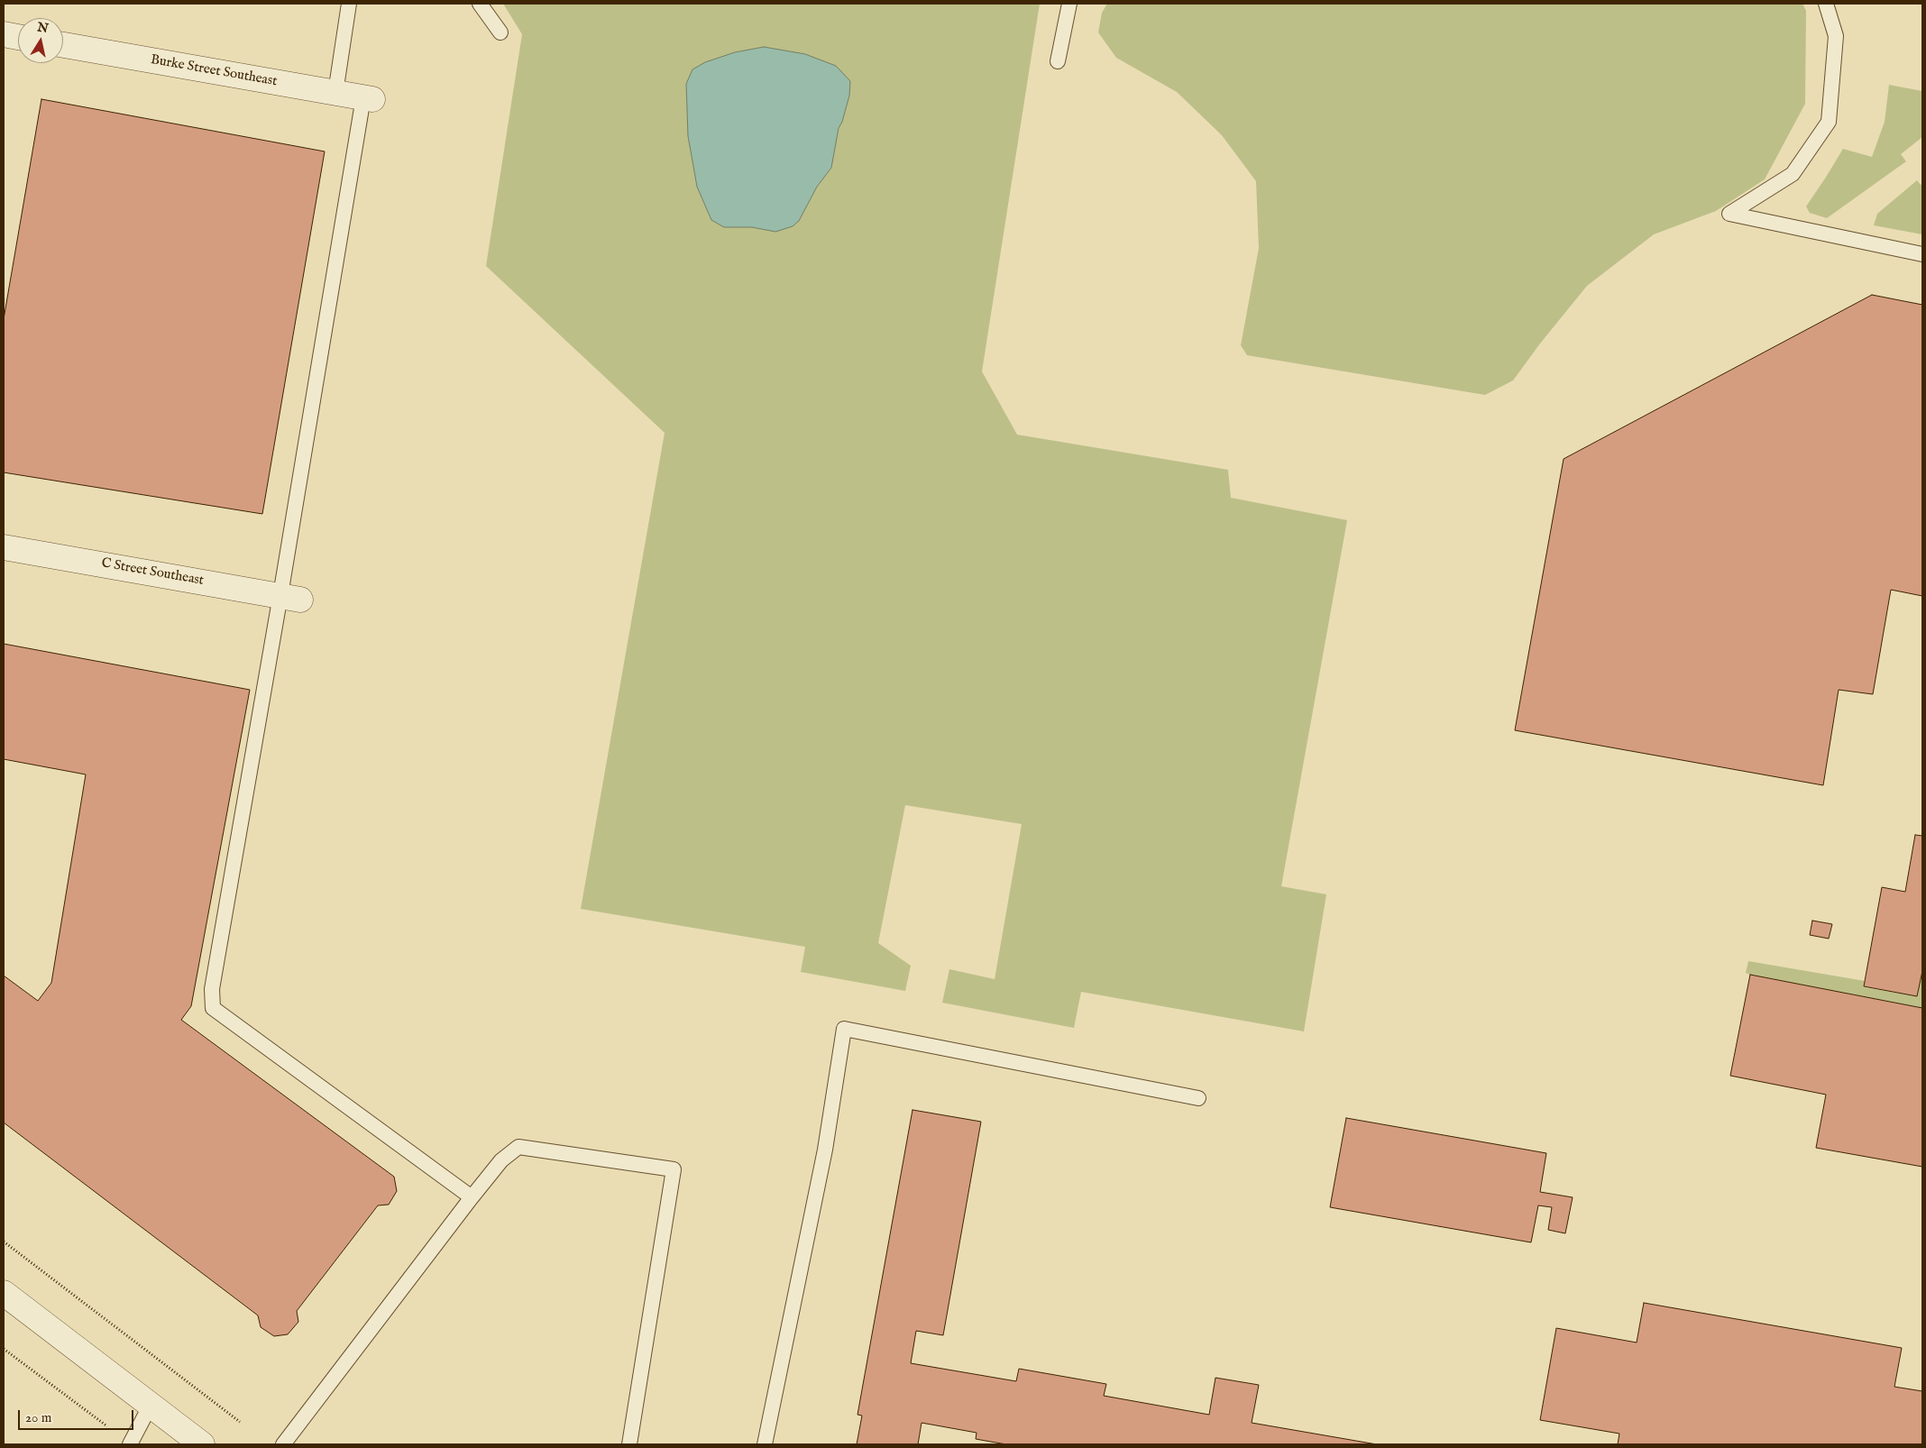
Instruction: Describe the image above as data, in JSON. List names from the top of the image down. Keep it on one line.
{"streets":{"street":["Burke Street Southeast","C Street Southeast"]},"scale_bar":"20 m","north":"top"}
